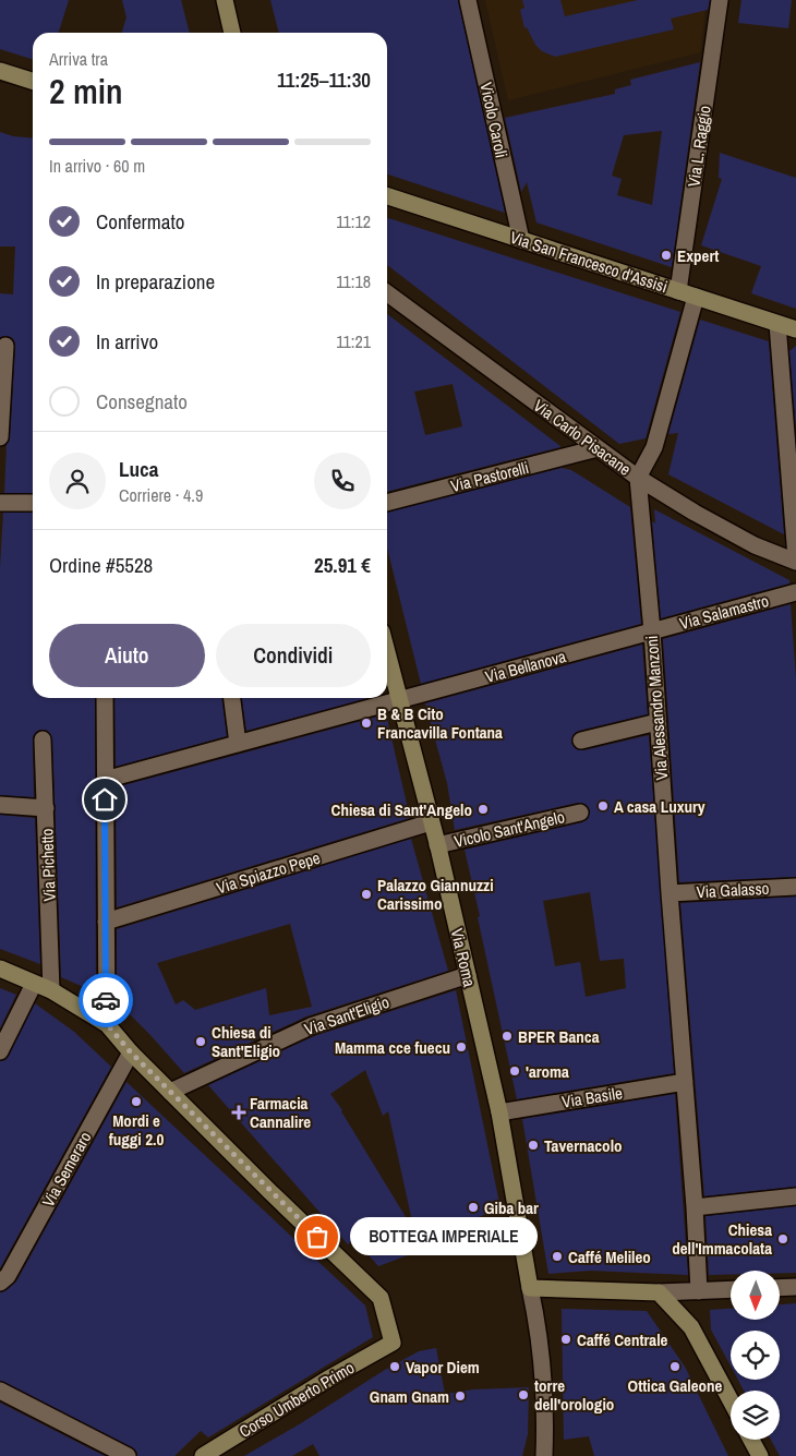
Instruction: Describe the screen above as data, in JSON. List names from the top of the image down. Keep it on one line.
{"streets":{"street":["Vicolo Caroli","Via L. Raggio","Via San Francesco d'Assisi","Via Carlo Pisacane","Via Pastorelli","Via Salamastro","Via Bellanova","Via Alessandro Manzoni","Vicolo Sant'Angelo","Via Pichetto","Via Spiazzo Pepe","Via Galasso","Via Roma","Via Sant'Eligio","Via Basile","Via Semeraro","Corso Umberto Primo"]},"crossings":[["Vicolo Caroli","Via San Francesco d'Assisi"],["Via L. Raggio","Via San Francesco d'Assisi"],["Via Carlo Pisacane","Via Pastorelli"],["Via Carlo Pisacane","Via Alessandro Manzoni"],["Via Salamastro","Via Bellanova"],["Via Salamastro","Via Alessandro Manzoni"],["Via Bellanova","Via Alessandro Manzoni"],["Via Bellanova","Via Roma"],["Via Alessandro Manzoni","Via Galasso"],["Via Alessandro Manzoni","Via Basile"],["Vicolo Sant'Angelo","Via Roma"],["Via Spiazzo Pepe","Via Roma"],["Via Roma","Via Sant'Eligio"],["Via Roma","Via Basile"],["Via Sant'Eligio","Corso Umberto Primo"]],"places":{"other":["Expert","B & B Cito Francavilla Fontana","A casa Luxury","Chiesa di Sant'Angelo","Palazzo Giannuzzi Carissimo","BPER Banca","Chiesa di Sant'Eligio","Mamma cce fuecu","'aroma","Mordi e fuggi 2.0","Tavernacolo","Giba bar","BOTTEGA IMPERIALE","Chiesa dell'Immacolata","Caffé Melileo","Caffé Centrale","Vapor Diem","Ottica Galeone","torre dell'orologio","Gnam Gnam"],"health":["Farmacia Cannalire"]},"north":"bottom","page":{"heading":["2 min","Arriva tra","11:25–11:30"],"panel":["Luca","Corriere · 4.9","Ordine #5528","25.91 €"],"bar":"In arrivo · 60 m","list":[["Confermato","11:12"],["In preparazione","11:18"],["In arrivo","11:21"],"Consegnato"],"buttons":["Aiuto","Condividi"],"bubble":"BOTTEGA IMPERIALE"}}
